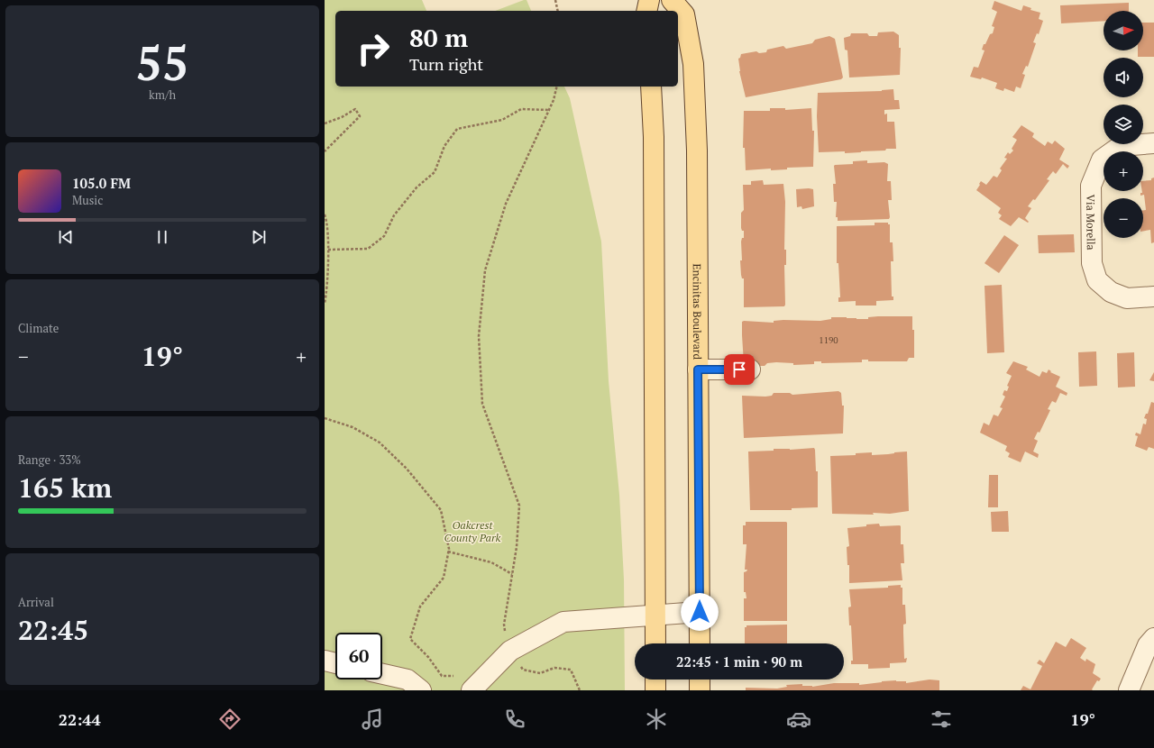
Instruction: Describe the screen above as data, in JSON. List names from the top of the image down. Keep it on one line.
{"streets":{"main road":["Encinitas Boulevard"],"street":["Via Morella"]},"parks":["Oakcrest County Park"],"house_numbers":["1190"],"north":"right","page":{"tile":[["55","km/h"],"Climate",["Range · 33%","165 km"],["Arrival","22:45"]],"map_buttons":["+","−"],"turn":["80 m","Turn right"],"song":["105.0 FM","Music"],"heat":["−","19°","+"],"limit":"60","trip":"22:45 · 1 min · 90 m","tabs":["22:44","19°"]}}
